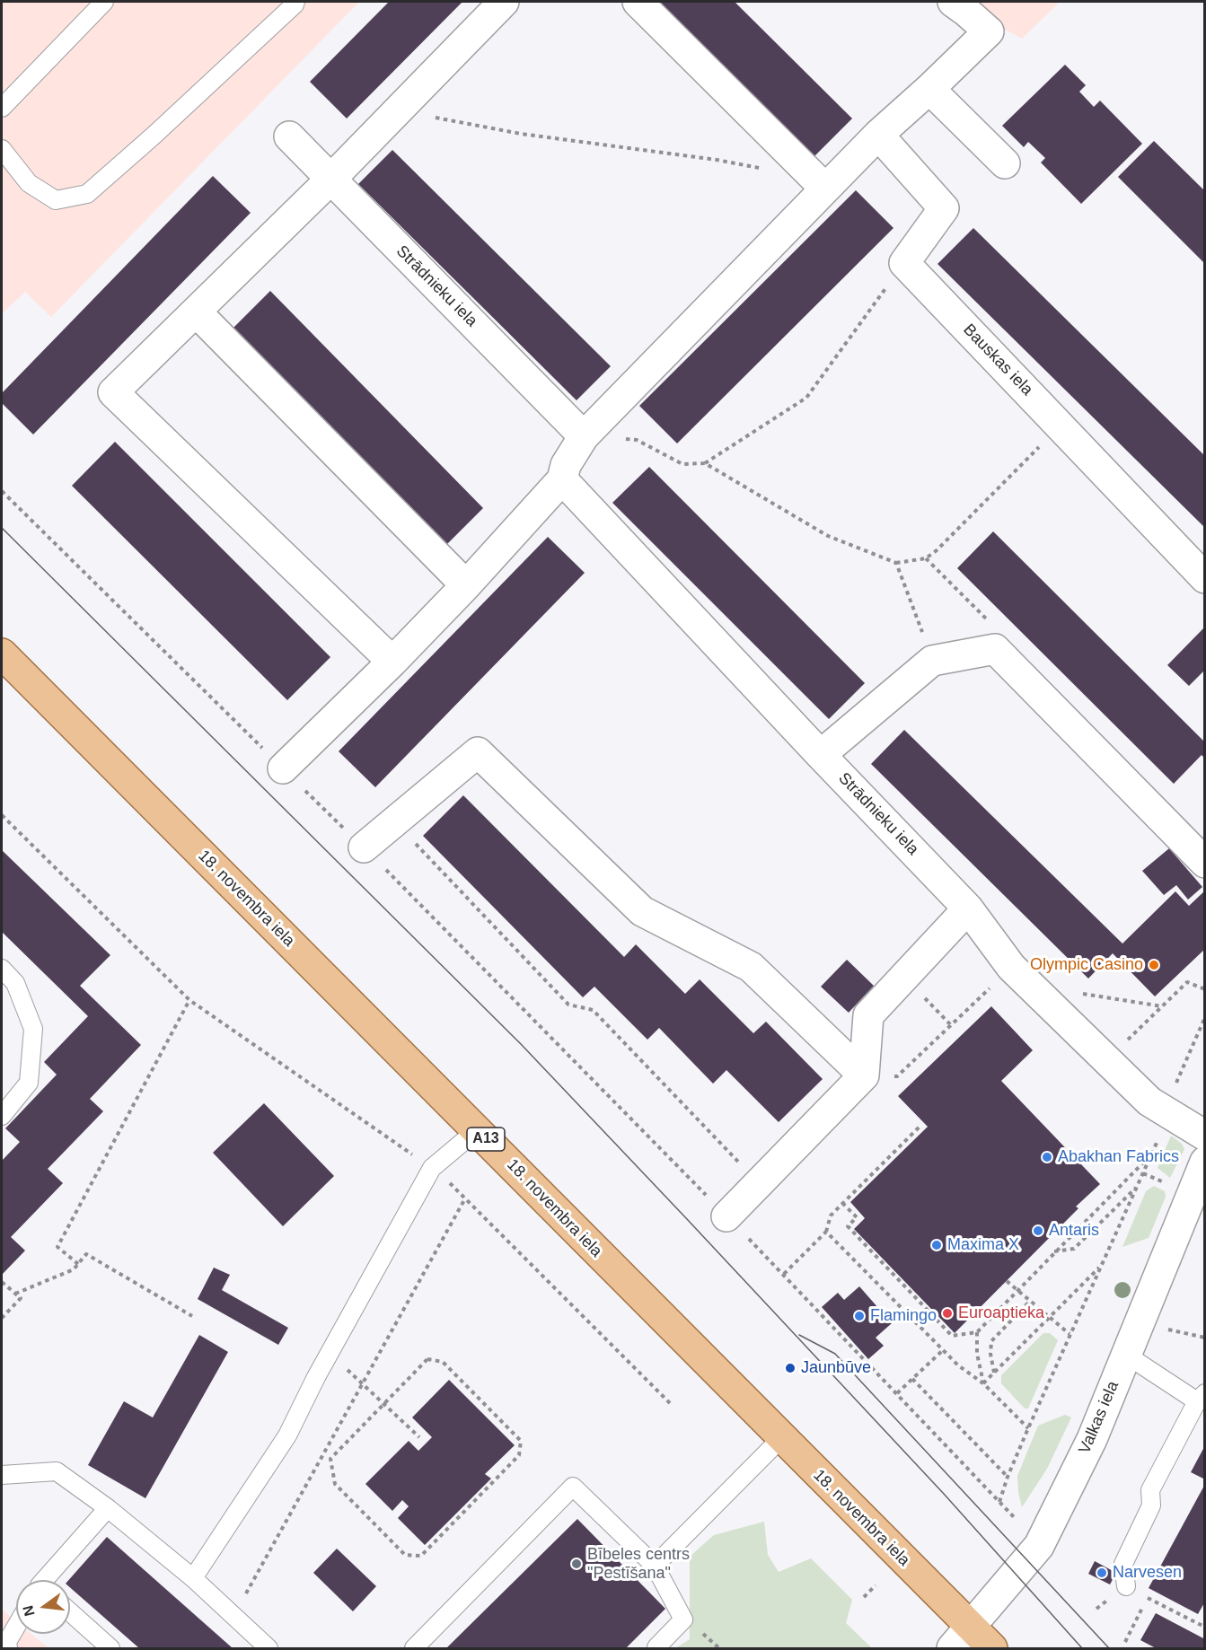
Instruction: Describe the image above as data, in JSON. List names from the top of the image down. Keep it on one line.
{"streets":{"main road":["18. novembra iela","A13"],"street":["Strādnieku iela","Bauskas iela","Valkas iela"]},"crossings":[["18. novembra iela","Valkas iela"]],"places":["Olympic Casino","Abakhan Fabrics","Antaris","Maxima X","Euroaptieka","Flamingo","Jaunbūve","Bībeles centrs \"Pestīšana\"","Narvesen"],"north":"left"}
